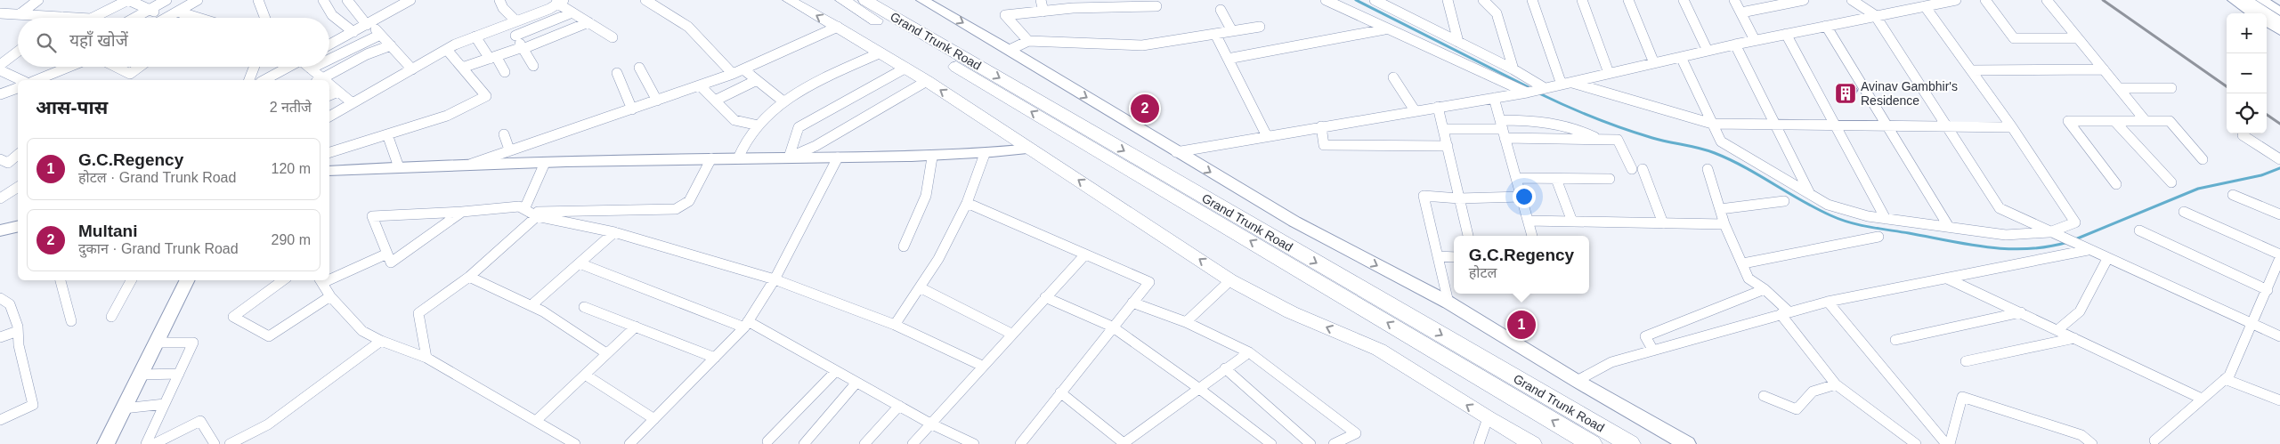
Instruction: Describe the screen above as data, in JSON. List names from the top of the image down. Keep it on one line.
{"streets":{"highway":["Grand Trunk Road"]},"places":{"building":["Avinav Gambhir's Residence"]},"page":{"map_buttons":["+","−"],"search":"यहाँ खोजें","heading":["आस-पास","2 नतीजे"],"pins":["2","1"],"list":[{"mark":"1","name":"G.C.Regency","note":"होटल · Grand Trunk Road","value":"120 m"},{"mark":"2","name":"Multani","note":"दुकान · Grand Trunk Road","value":"290 m"}],"popup":["G.C.Regency","होटल"]}}
